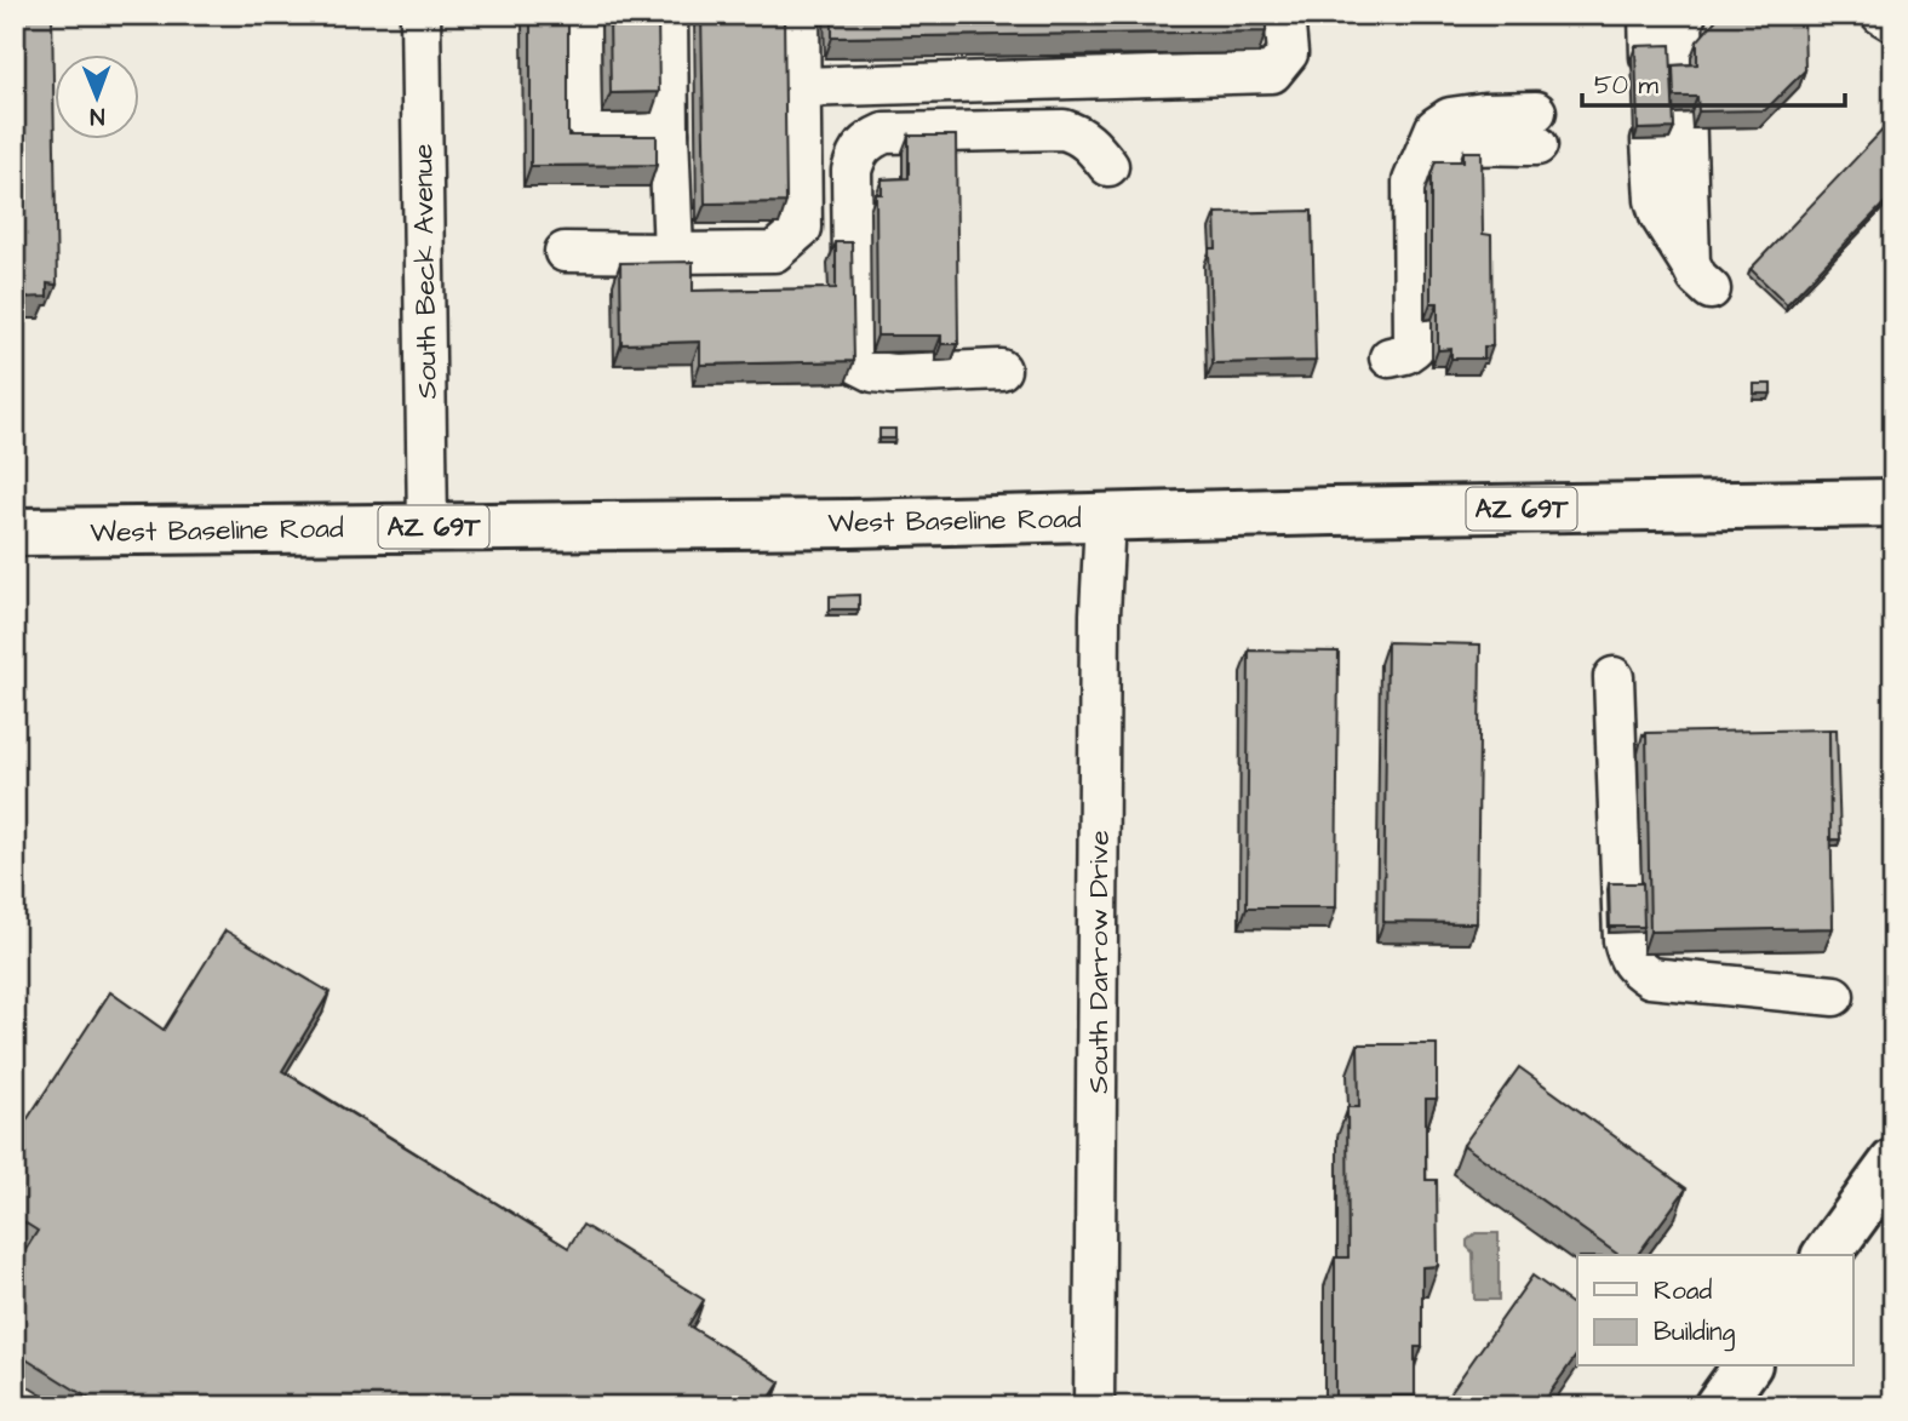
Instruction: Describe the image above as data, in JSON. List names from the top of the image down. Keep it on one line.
{"streets":{"main road":["AZ 69T","West Baseline Road"],"street":["South Beck Avenue","South Darrow Drive"]},"crossings":[["South Beck Avenue","West Baseline Road"],["West Baseline Road","South Darrow Drive"]],"legend":["Road","Building"],"scale_bar":"50 m","north":"bottom"}
